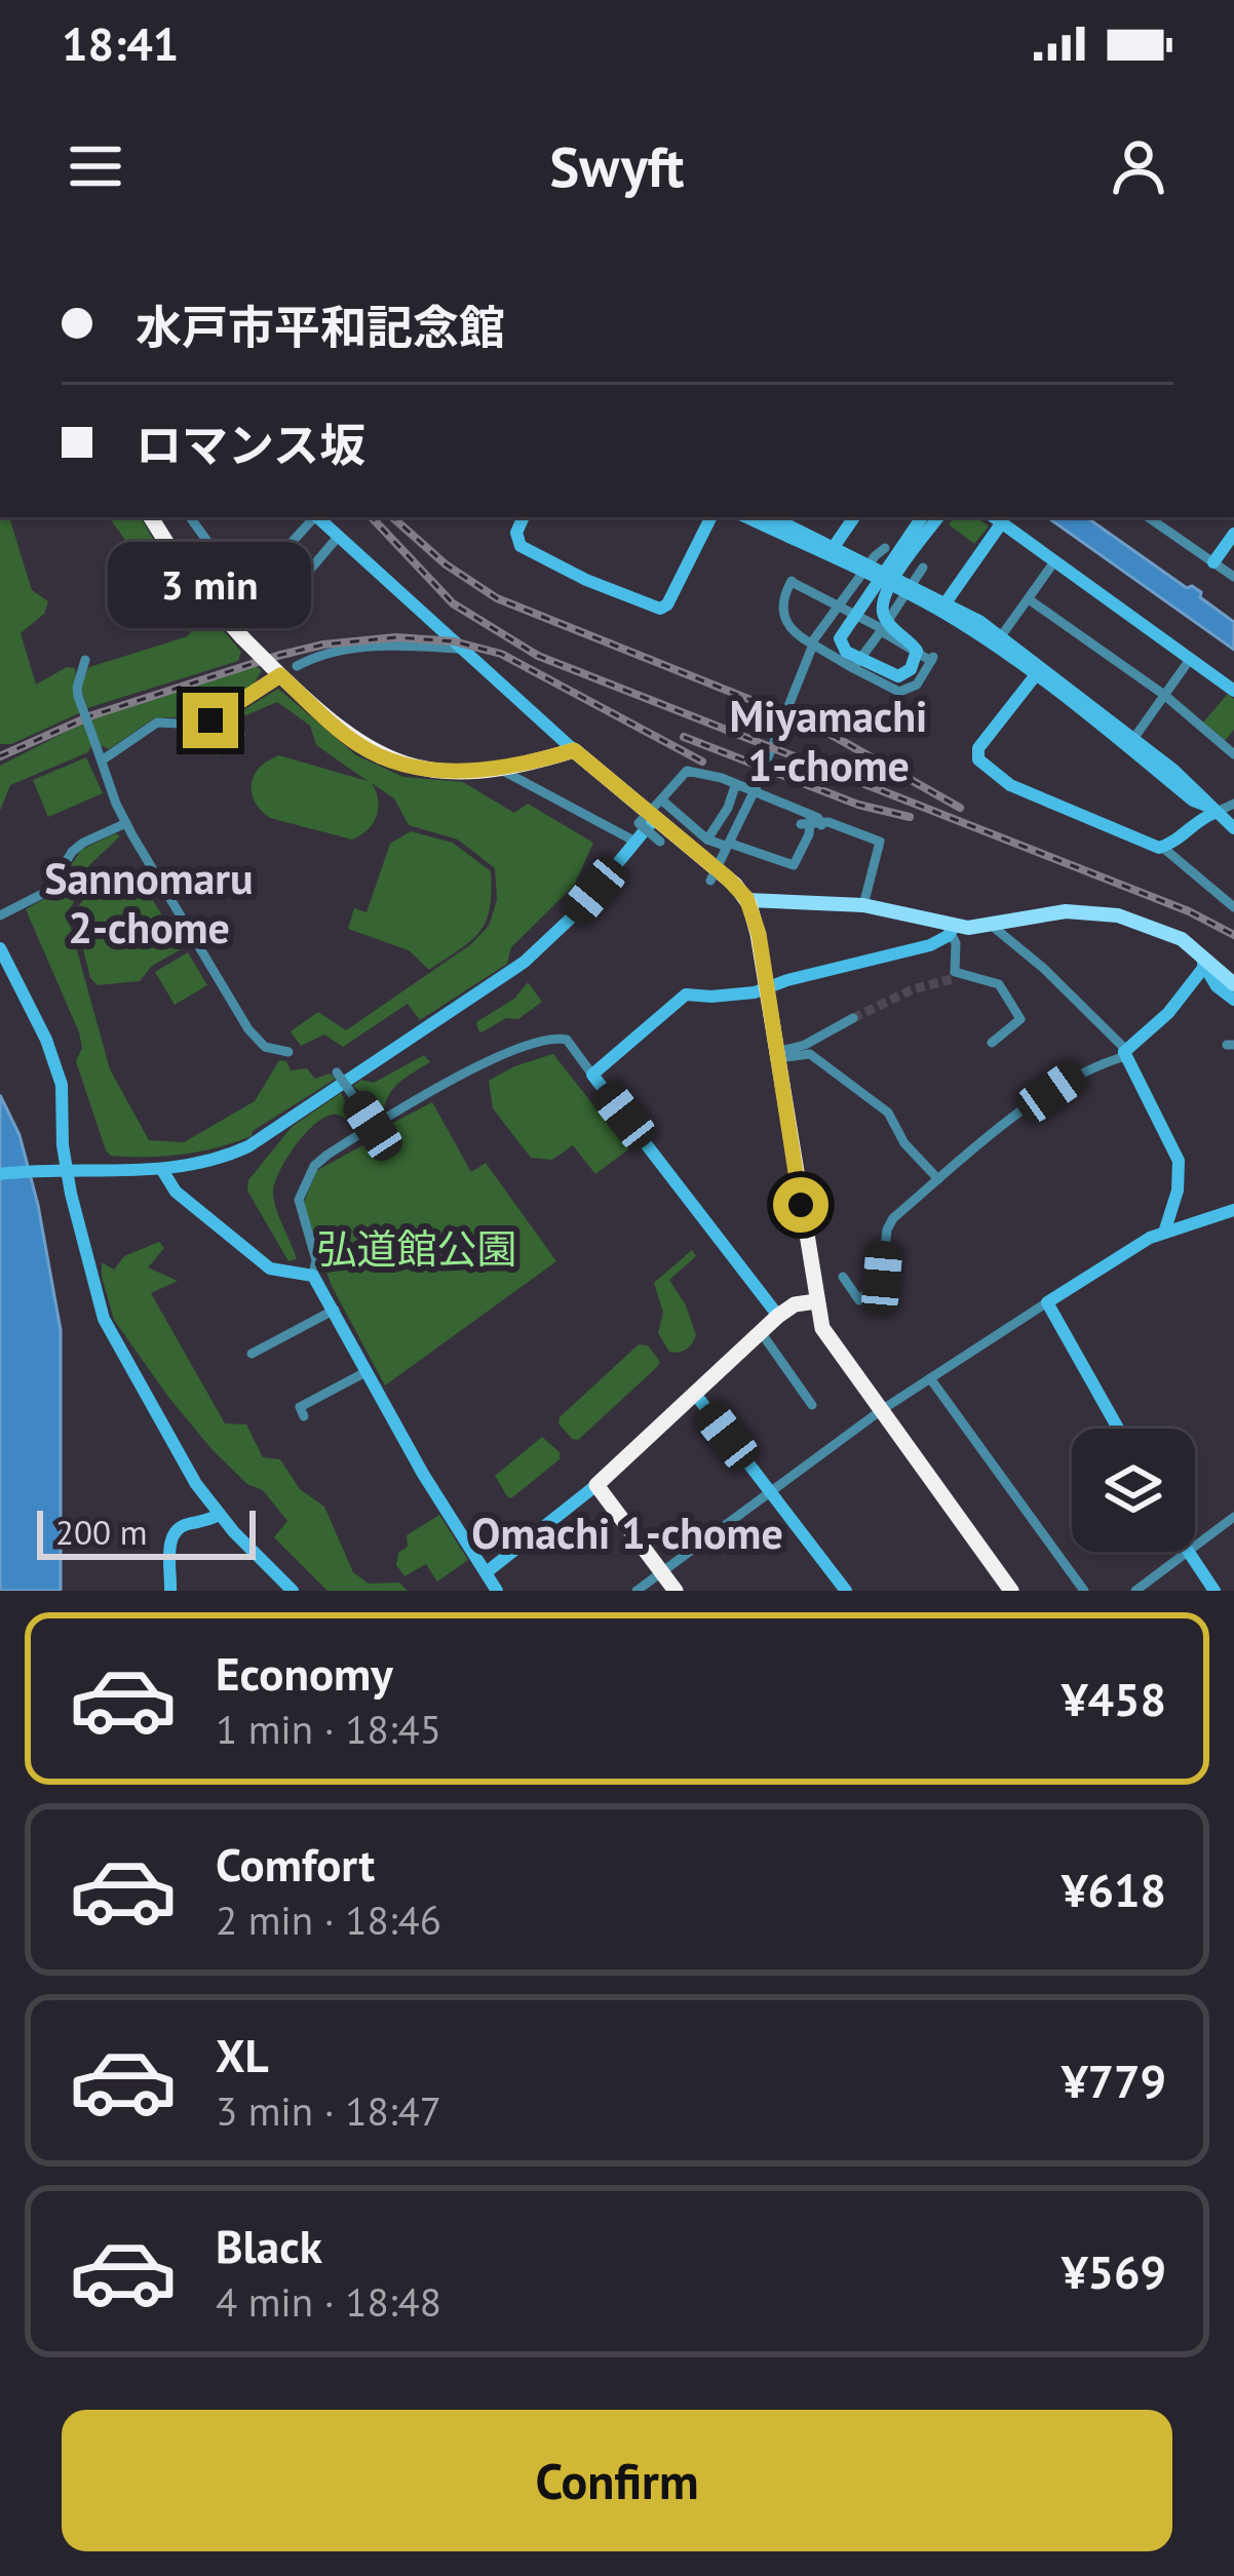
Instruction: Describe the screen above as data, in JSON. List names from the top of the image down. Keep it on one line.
{"districts":["Miyamachi 1-chome","Sannomaru 2-chome","Omachi 1-chome"],"parks":["弘道館公園"],"scale_bar":"200 m","page":{"status":"18:41","header":"Swyft","banner":["水戸市平和記念館","ロマンス坂"],"bubble":"3 min","scale":"200 m","list":[{"name":"Economy","note":"1 min · 18:45","value":"¥458"},{"name":"Comfort","note":"2 min · 18:46","value":"¥618"},{"name":"XL","note":"3 min · 18:47","value":"¥779"},{"name":"Black","note":"4 min · 18:48","value":"¥569"}],"buttons":"Confirm"}}
